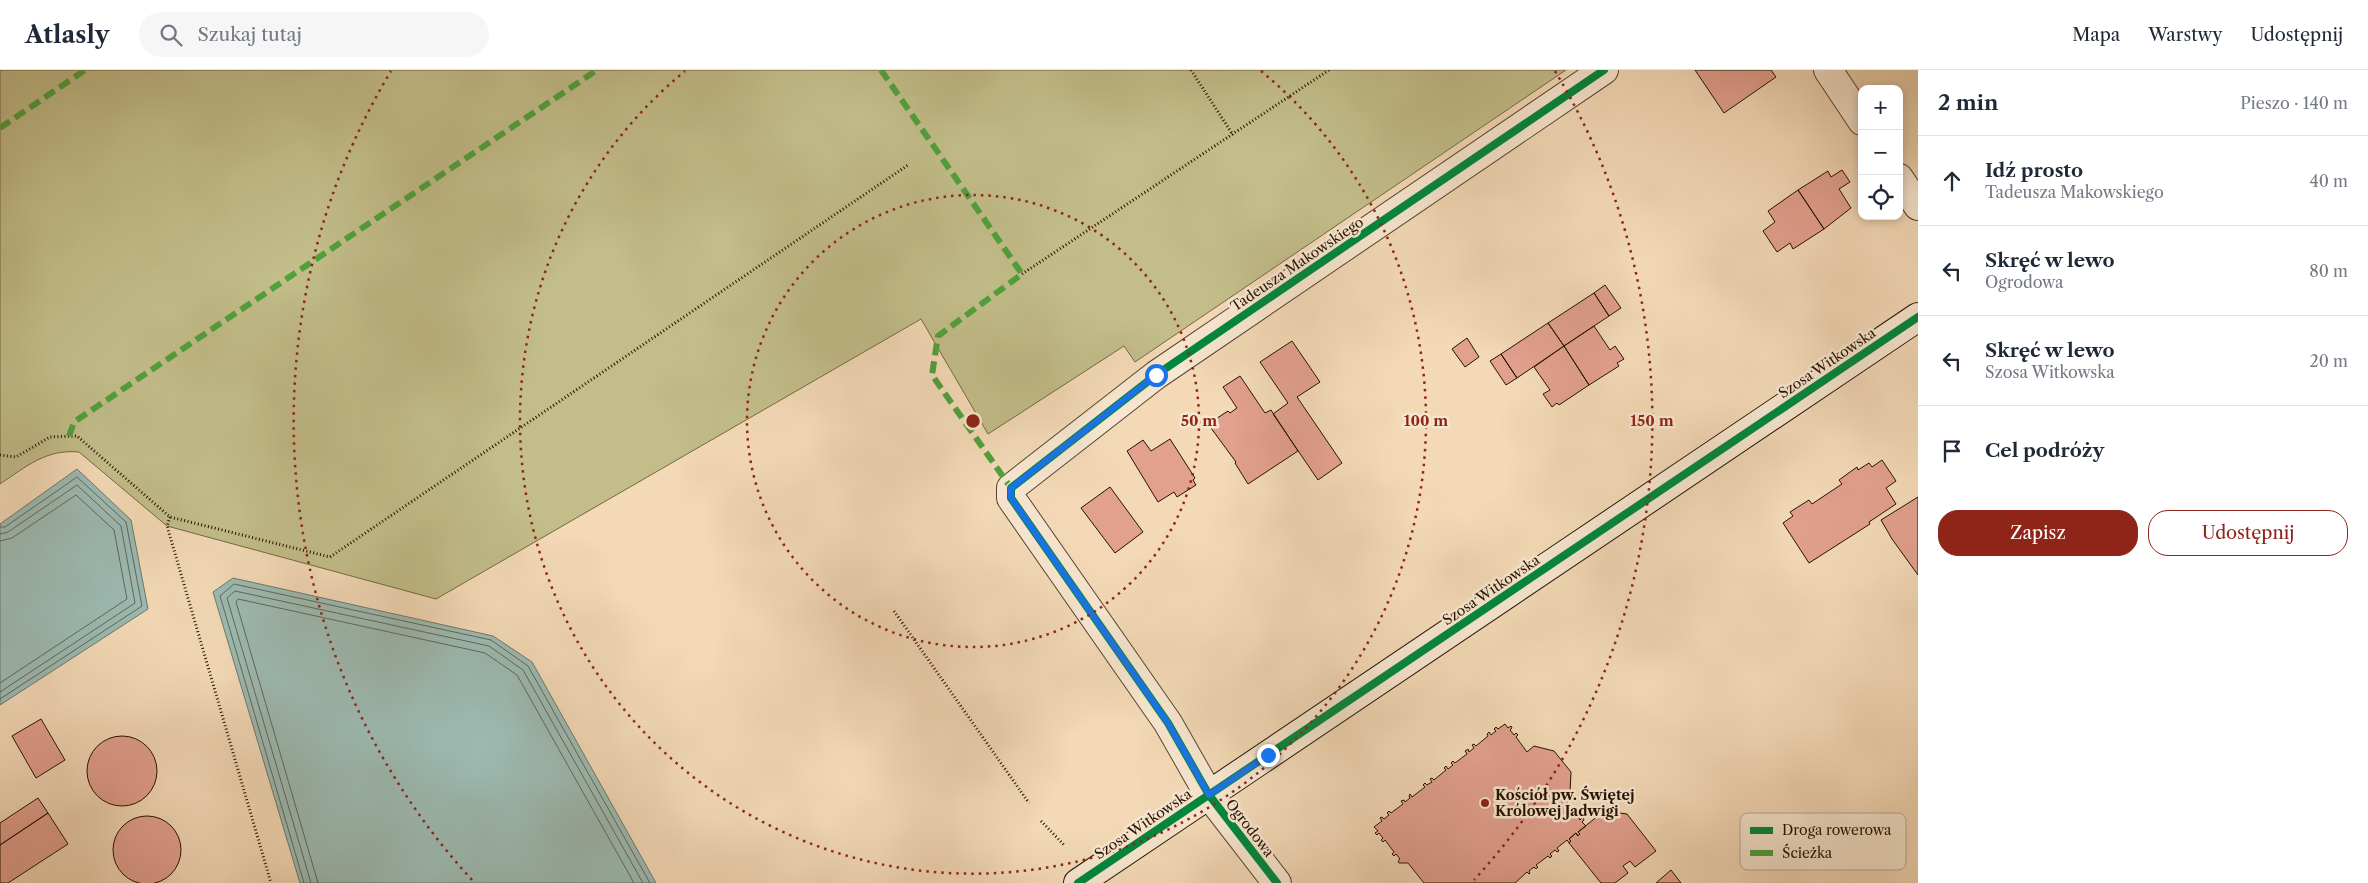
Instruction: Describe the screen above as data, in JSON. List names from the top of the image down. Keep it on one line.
{"streets":{"street":["Tadeusza Makowskiego","Szosa Witkowska","Ogrodowa"]},"crossings":[["Tadeusza Makowskiego","Ogrodowa"],["Szosa Witkowska","Ogrodowa"]],"places":["Kościół pw. Świętej Królowej Jadwigi"],"legend":["Droga rowerowa","Ścieżka"],"page":{"header":"Atlasly","search":"Szukaj tutaj","nav":["Mapa","Warstwy","Udostępnij"],"heading":["2 min","Pieszo · 140 m"],"map_buttons":["+","−"],"list":[["Idź prosto","Tadeusza Makowskiego","40 m"],["Skręć w lewo","Ogrodowa","80 m"],["Skręć w lewo","Szosa Witkowska","20 m"],"Cel podróży"],"buttons":["Zapisz","Udostępnij"]},"rings":["50 m","100 m","150 m"]}
